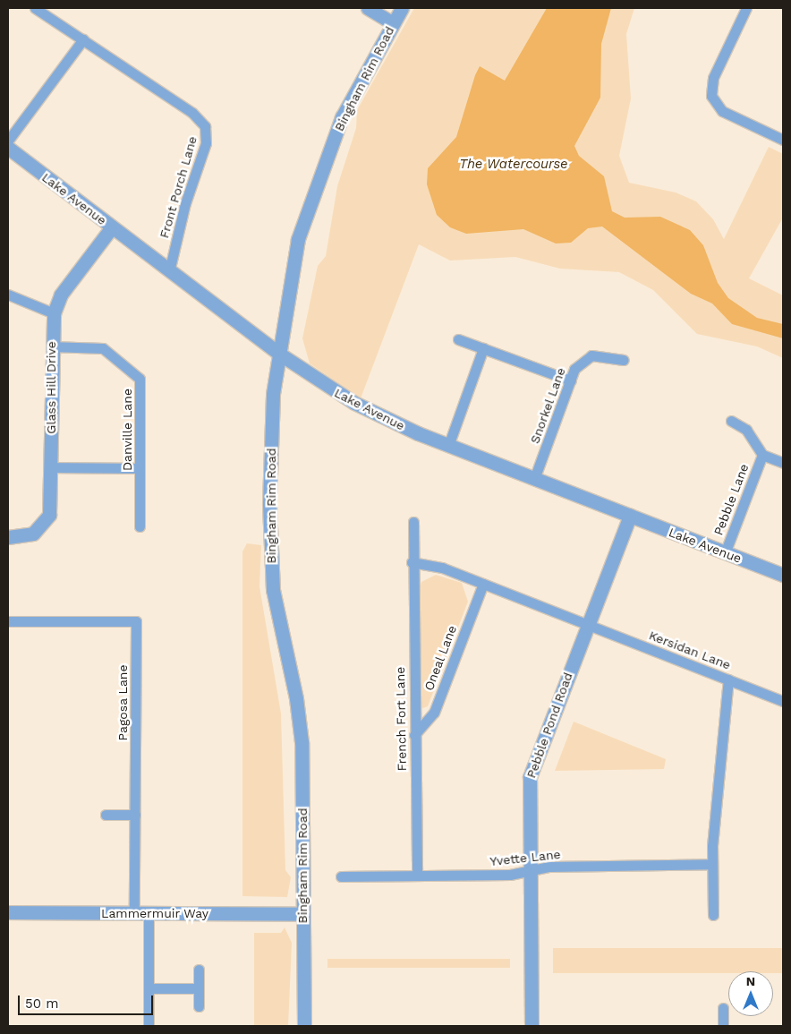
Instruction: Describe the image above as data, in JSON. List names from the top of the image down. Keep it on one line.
{"streets":{"street":["Bingham Rim Road","Lake Avenue","Glass Hill Drive","Pebble Pond Road","Lammermuir Way"],"lane":["Front Porch Lane","Snorkel Lane","Danville Lane","Pebble Lane","Kersidan Lane","Oneal Lane","Pagosa Lane","French Fort Lane","Yvette Lane"]},"crossings":[["Bingham Rim Road","Lake Avenue"],["Bingham Rim Road","Lammermuir Way"],["Front Porch Lane","Lake Avenue"],["Lake Avenue","Glass Hill Drive"],["Lake Avenue","Snorkel Lane"],["Lake Avenue","Pebble Lane"],["Lake Avenue","Pebble Pond Road"],["Glass Hill Drive","Danville Lane"],["Kersidan Lane","Pebble Pond Road"],["Oneal Lane","French Fort Lane"],["Pagosa Lane","Lammermuir Way"],["French Fort Lane","Yvette Lane"],["Pebble Pond Road","Yvette Lane"]],"water":["The Watercourse"],"scale_bar":"50 m","north":"top"}
